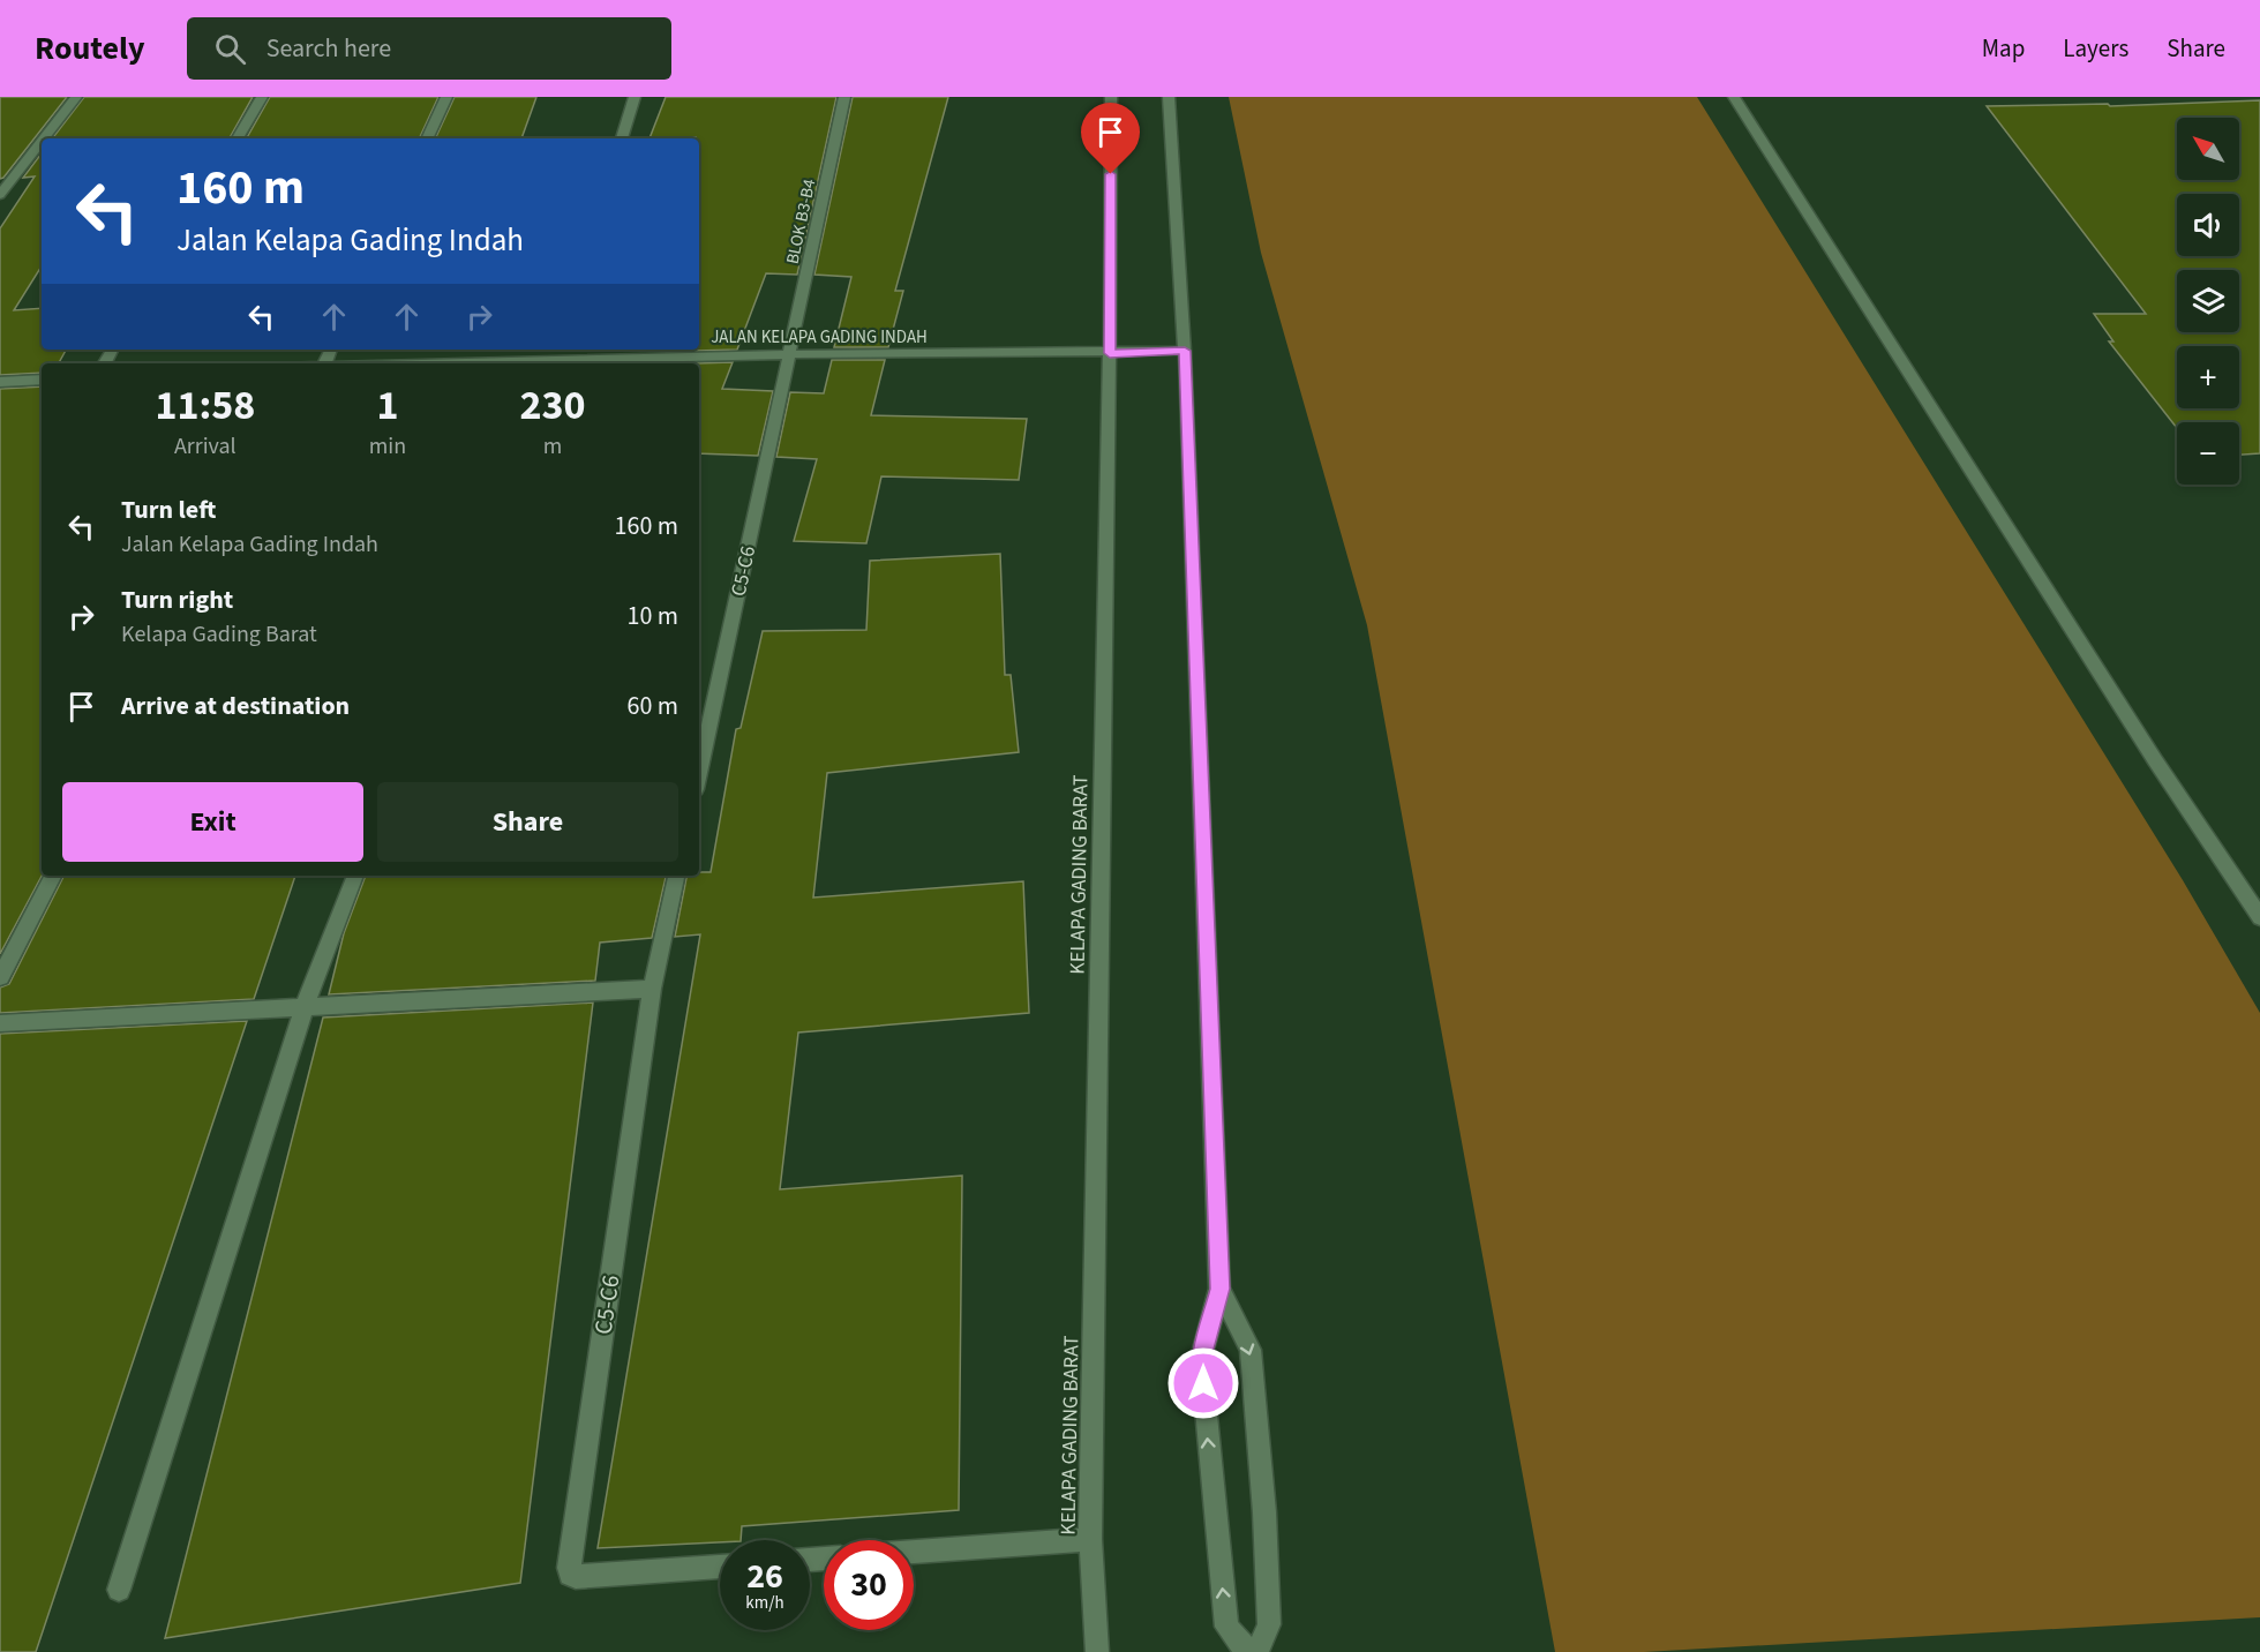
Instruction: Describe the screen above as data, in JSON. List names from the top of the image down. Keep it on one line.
{"streets":{"street":["BLOK B3-B4","JALAN KELAPA GADING INDAH","C5-C6","KELAPA GADING BARAT"]},"crossings":[["BLOK B3-B4","JALAN KELAPA GADING INDAH"],["BLOK B3-B4","C5-C6"],["JALAN KELAPA GADING INDAH","C5-C6"],["JALAN KELAPA GADING INDAH","KELAPA GADING BARAT"]],"north":"top left","page":{"header":"Routely","search":"Search here","nav":["Map","Layers","Share"],"map_buttons":["+","−"],"turn":["160 m","Jalan Kelapa Gading Indah"],"eta":["11:58","Arrival","1","min","230","m"],"list":[{"name":"Turn left","note":"Jalan Kelapa Gading Indah","value":"160 m"},{"name":"Turn right","note":"Kelapa Gading Barat","value":"10 m"},{"name":"Arrive at destination","value":"60 m"}],"buttons":["Exit","Share"],"speed":"26 km/h","limit":"30"}}
